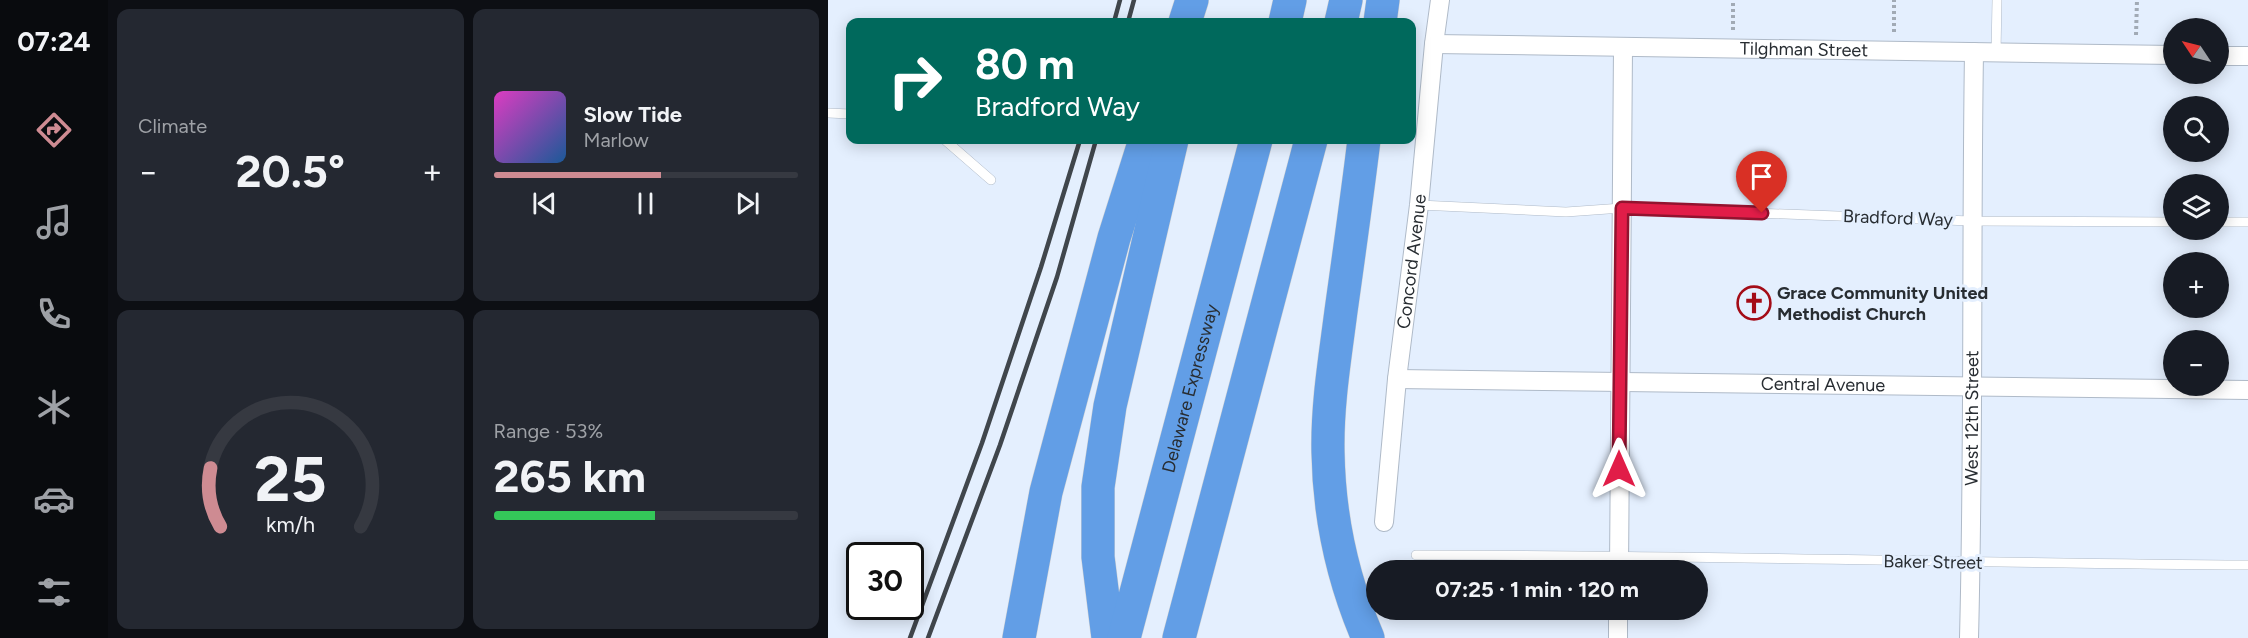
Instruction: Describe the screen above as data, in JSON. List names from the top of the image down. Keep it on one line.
{"streets":{"highway":["Delaware Expressway"],"street":["Tilghman Street","Concord Avenue","Central Avenue","West 12th Street"],"lane":["Bradford Way","Baker Street"]},"crossings":[["Tilghman Street","Concord Avenue"],["Tilghman Street","West 12th Street"],["Bradford Way","Concord Avenue"],["Bradford Way","West 12th Street"],["Concord Avenue","Central Avenue"],["Central Avenue","West 12th Street"],["West 12th Street","Baker Street"]],"places":{"church":["Grace Community United Methodist Church"]},"north":"top left","page":{"tabs":"07:24","tile":["Climate",["Range · 53%","265 km"]],"map_buttons":["+","−"],"turn":["80 m","Bradford Way"],"song":["Slow Tide","Marlow"],"heat":["−","20.5°","+"],"limit":"30","trip":"07:25 · 1 min · 120 m","gauge":["25","km/h"]}}
